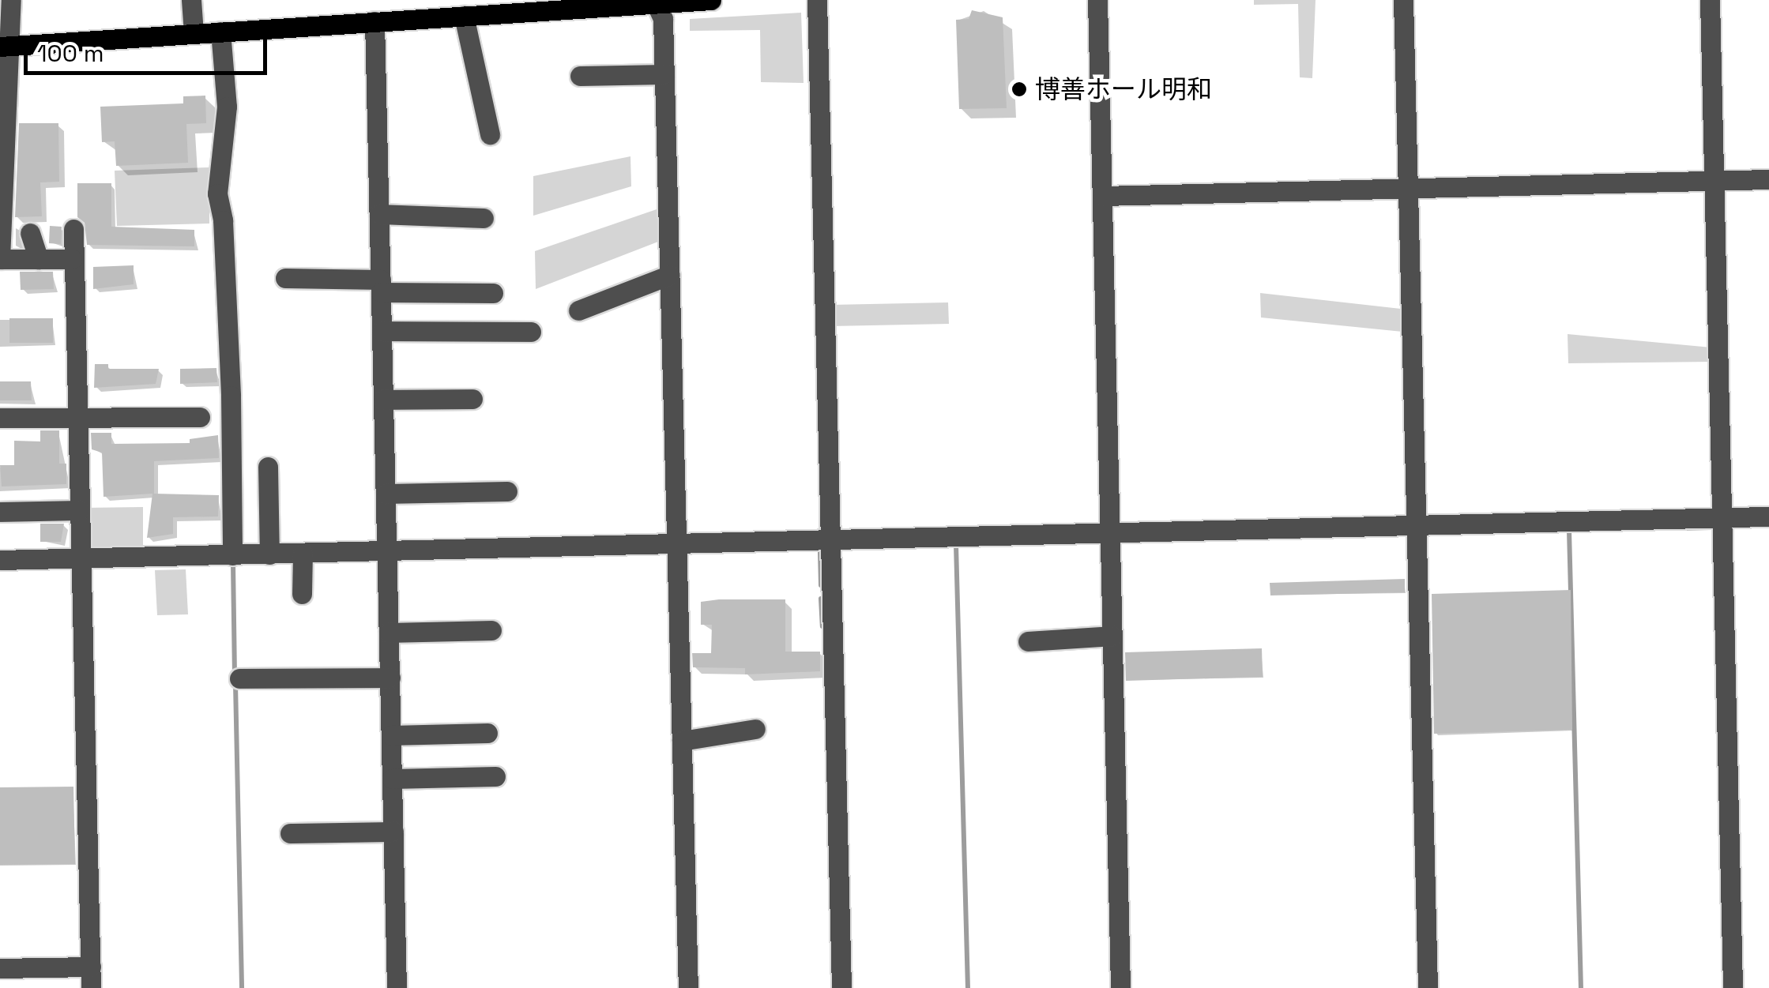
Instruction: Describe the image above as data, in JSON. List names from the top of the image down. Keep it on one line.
{"places":["博善ホール明和"],"scale_bar":"100 m"}
